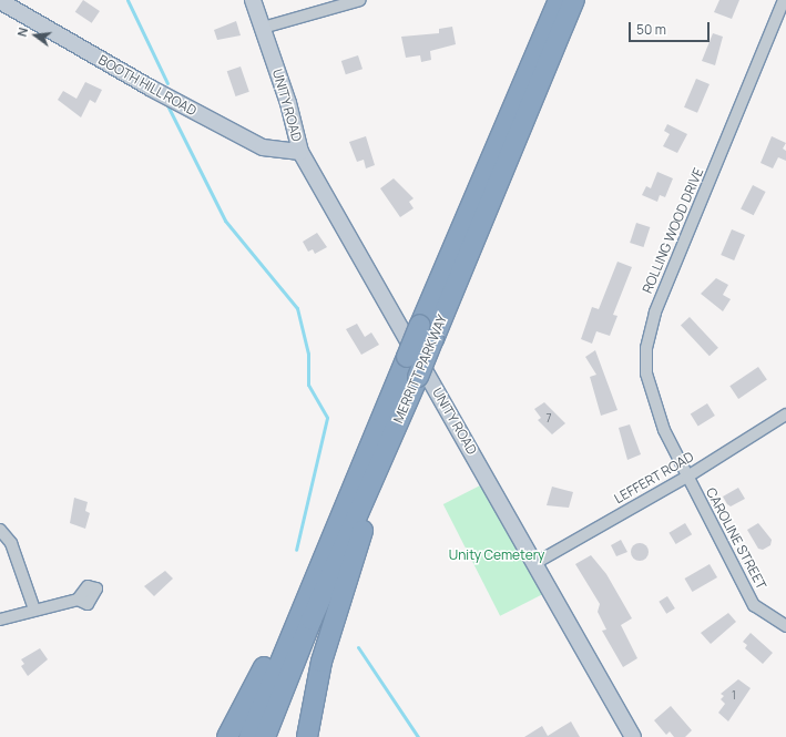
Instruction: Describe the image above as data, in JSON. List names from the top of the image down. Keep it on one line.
{"streets":{"highway":["MERRITT PARKWAY"],"main road":["BOOTH HILL ROAD","UNITY ROAD"],"street":["ROLLING WOOD DRIVE","LEFFERT ROAD","CAROLINE STREET"]},"crossings":[["BOOTH HILL ROAD","UNITY ROAD"],["UNITY ROAD","LEFFERT ROAD"],["ROLLING WOOD DRIVE","LEFFERT ROAD"],["ROLLING WOOD DRIVE","CAROLINE STREET"],["LEFFERT ROAD","CAROLINE STREET"]],"parks":["Unity Cemetery"],"house_numbers":["7","1"],"scale_bar":"50 m","north":"left"}
